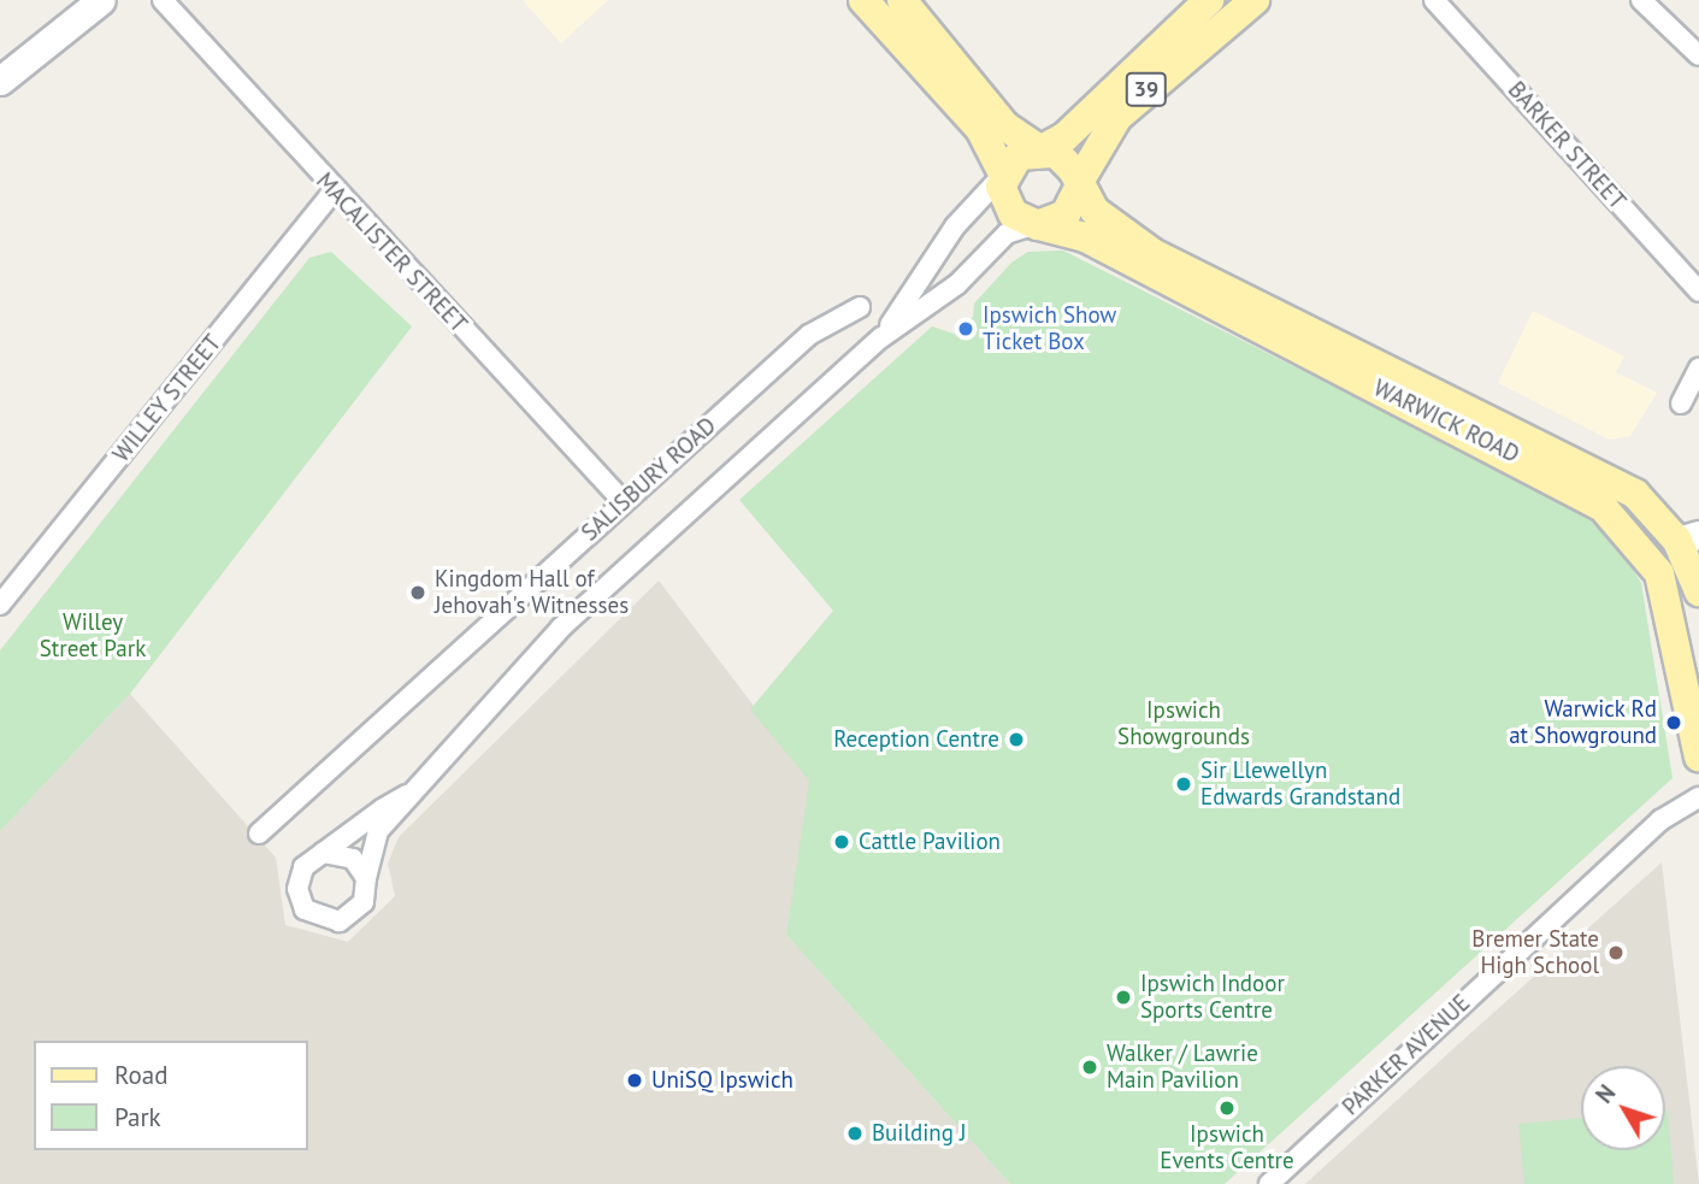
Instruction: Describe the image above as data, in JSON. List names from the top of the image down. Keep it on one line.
{"streets":{"main road":["39","WARWICK ROAD"],"street":["BARKER STREET","MACALISTER STREET","WILLEY STREET","SALISBURY ROAD","PARKER AVENUE"]},"crossings":[["39","WARWICK ROAD"],["MACALISTER STREET","WILLEY STREET"],["MACALISTER STREET","SALISBURY ROAD"]],"parks":["Willey Street Park","Ipswich Showgrounds"],"places":["Ipswich Show Ticket Box","Kingdom Hall of Jehovah's Witnesses","Warwick Rd at Showground","Reception Centre","Sir Llewellyn Edwards Grandstand","Cattle Pavilion","Bremer State High School","Ipswich Indoor Sports Centre","Walker / Lawrie Main Pavilion","UniSQ Ipswich","Ipswich Events Centre","Building J"],"legend":["Road","Park"],"north":"top left"}
